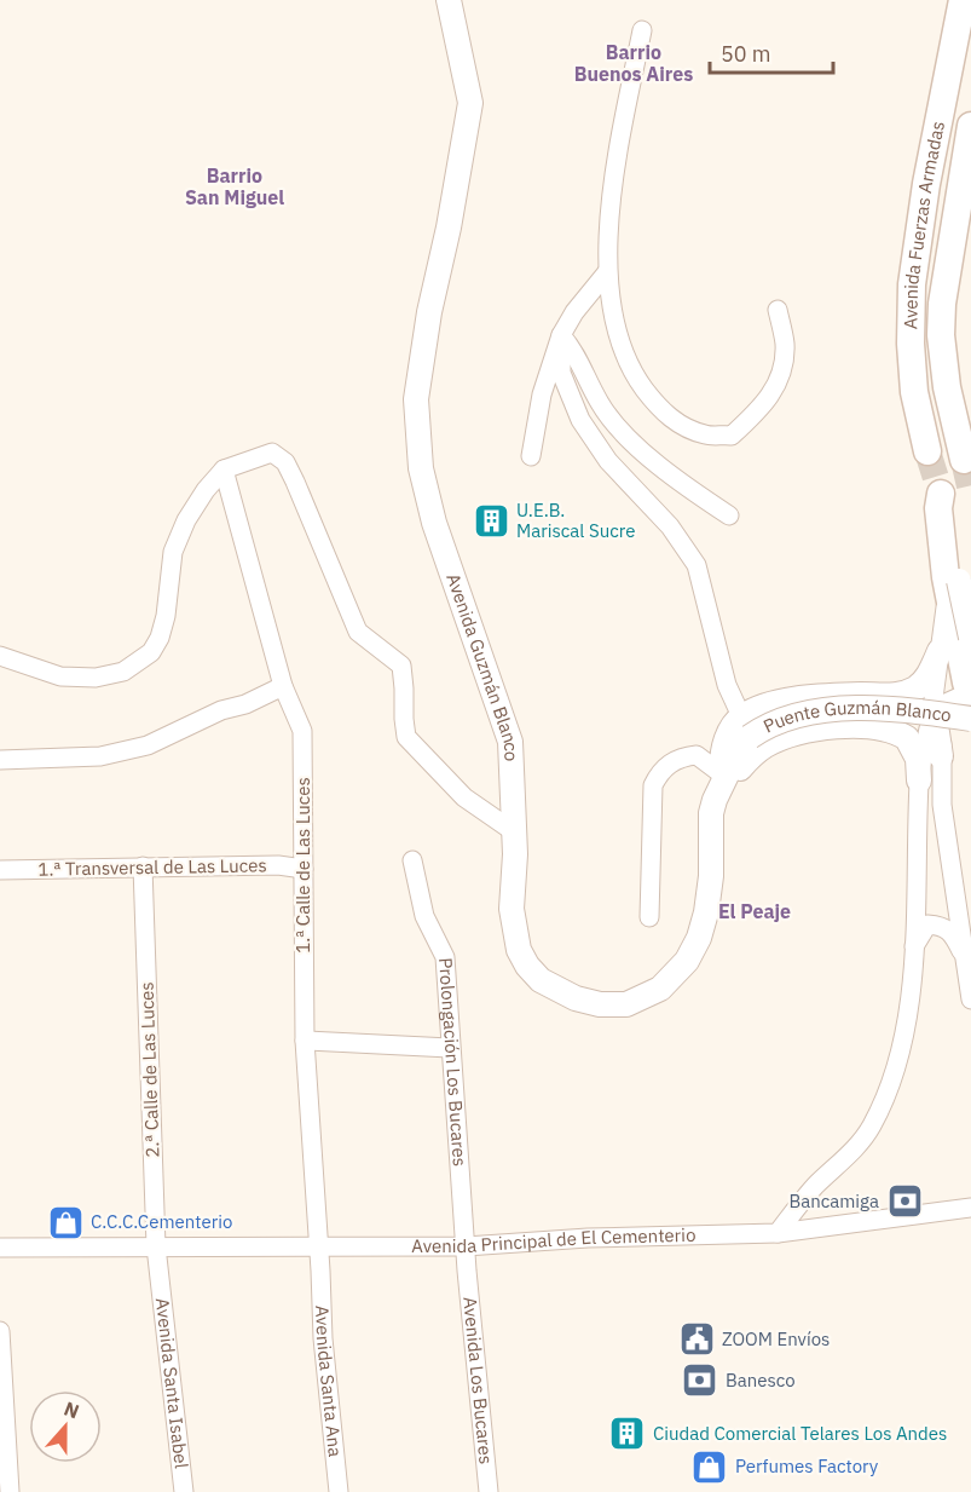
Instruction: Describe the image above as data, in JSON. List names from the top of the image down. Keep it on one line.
{"streets":{"main road":["Avenida Fuerzas Armadas"],"street":["Avenida Guzmán Blanco","Puente Guzmán Blanco","1.ª Calle de Las Luces","1.ª Transversal de Las Luces","Prolongación Los Bucares","2.ª Calle de Las Luces","Avenida Principal de El Cementerio","Avenida Los Bucares","Avenida Santa Ana","Avenida Santa Isabel"]},"crossings":[["Avenida Guzmán Blanco","Puente Guzmán Blanco"],["1.ª Calle de Las Luces","1.ª Transversal de Las Luces"],["1.ª Calle de Las Luces","Avenida Principal de El Cementerio"],["1.ª Calle de Las Luces","Avenida Santa Ana"],["1.ª Transversal de Las Luces","2.ª Calle de Las Luces"],["Prolongación Los Bucares","Avenida Principal de El Cementerio"],["Prolongación Los Bucares","Avenida Los Bucares"],["2.ª Calle de Las Luces","Avenida Principal de El Cementerio"],["2.ª Calle de Las Luces","Avenida Santa Isabel"]],"districts":["Barrio Buenos Aires","Barrio San Miguel","El Peaje"],"places":{"building":["U.E.B. Mariscal Sucre","Ciudad Comercial Telares Los Andes"],"bank":["Bancamiga","Banesco"],"shop":["C.C.C.Cementerio","Perfumes Factory"],"public building":["ZOOM Envíos"]},"scale_bar":"50 m","north":"top"}
